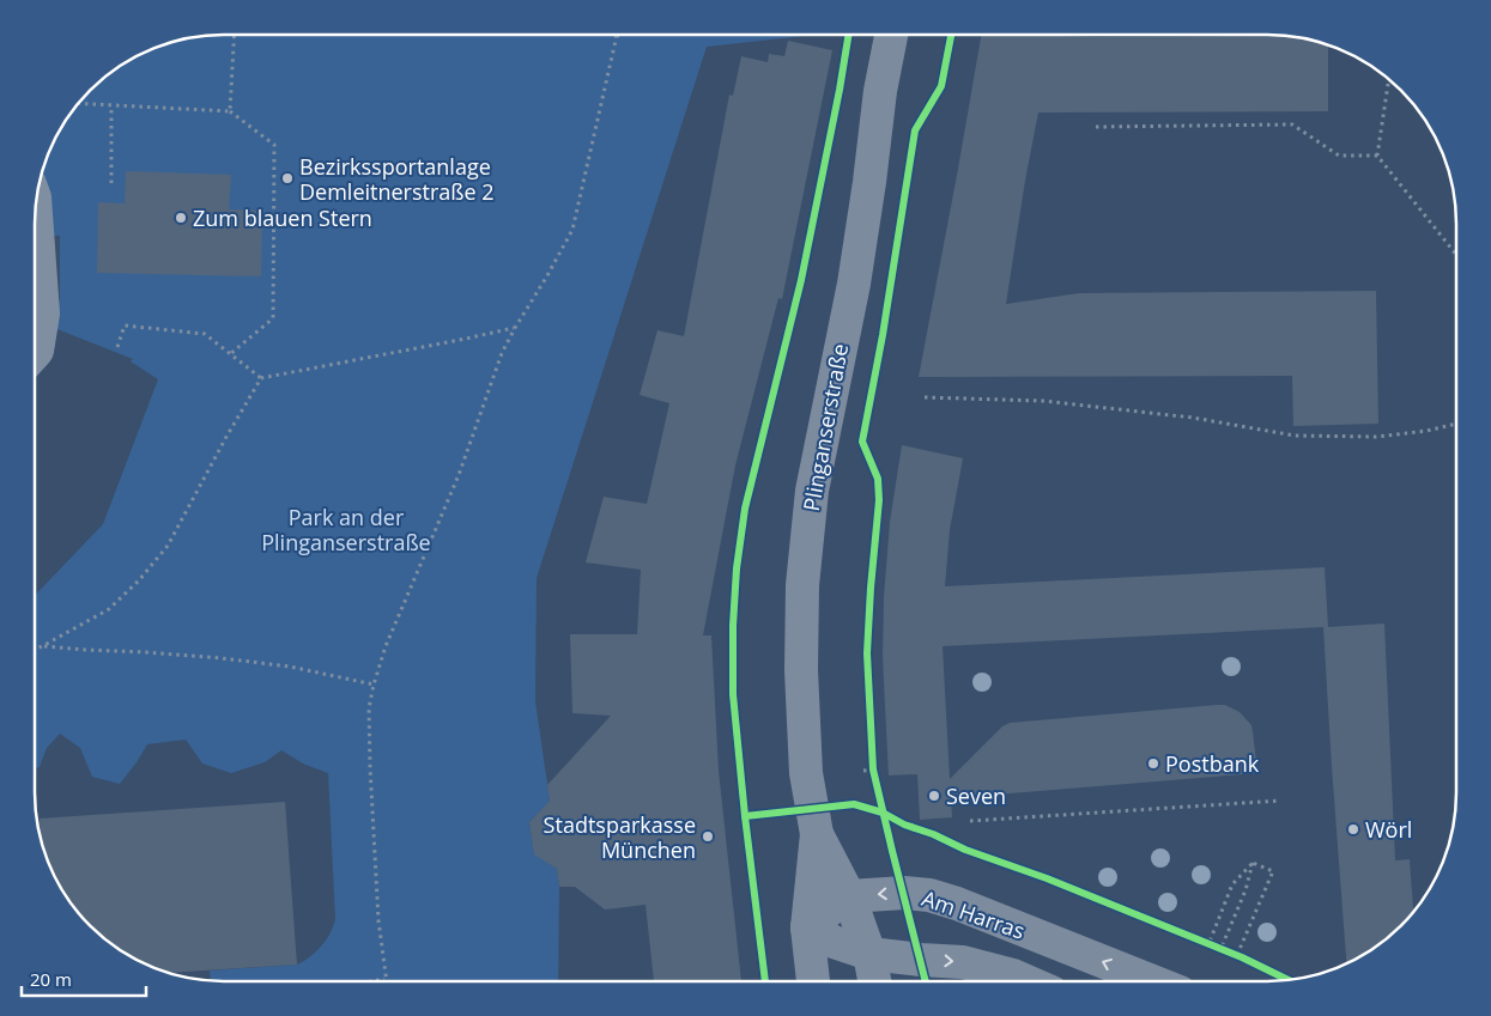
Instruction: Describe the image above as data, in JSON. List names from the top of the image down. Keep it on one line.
{"streets":{"main road":["Plinganserstraße","Am Harras"]},"crossings":[["Plinganserstraße","Am Harras"]],"parks":["Park an der Plinganserstraße"],"places":["Bezirkssportanlage Demleitnerstraße 2","Zum blauen Stern","Postbank","Seven","Wörl","Stadtsparkasse München"],"scale_bar":"20 m"}
